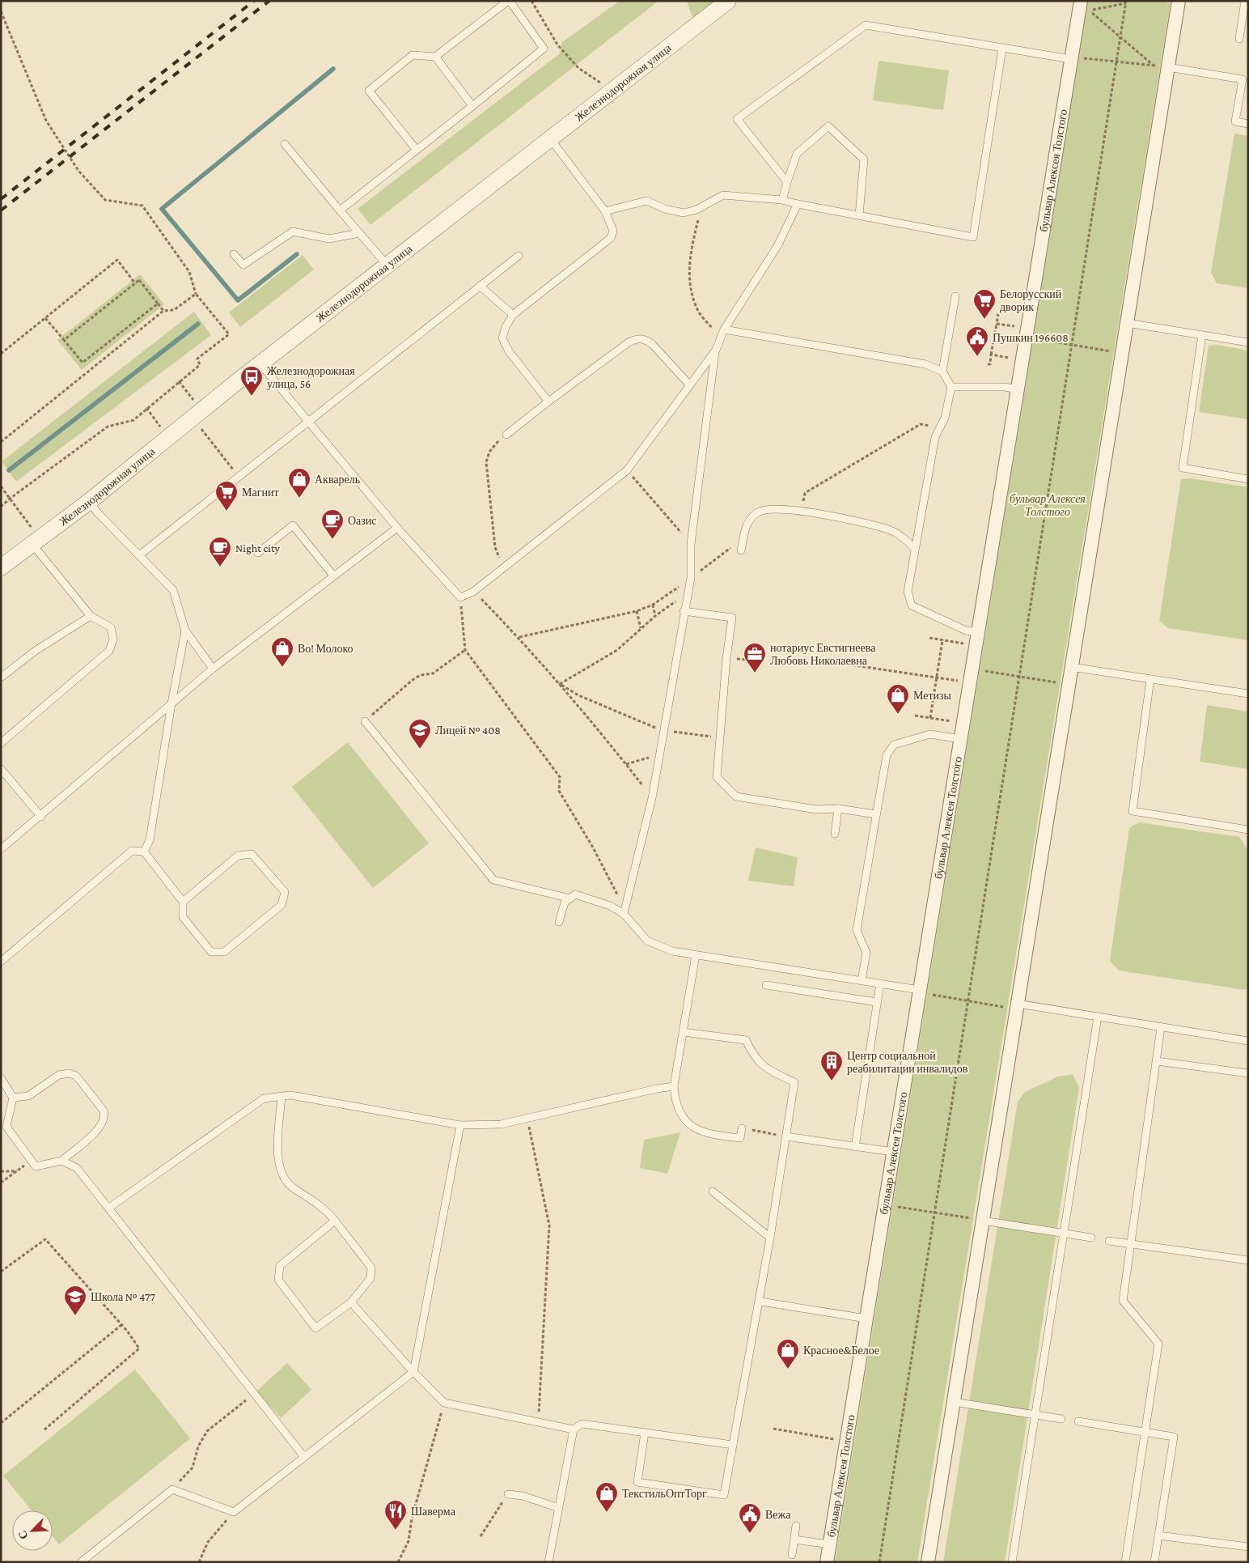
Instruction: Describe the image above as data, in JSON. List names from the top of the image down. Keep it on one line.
{"streets":{"street":["Железнодорожная улица","бульвар Алексея Толстого"]},"parks":["бульвар Алексея Толстого"],"places":{"supermarket":["Белорусский дворик","Магнит"],"public building":["Пушкин 196608","Вежа"],"bus stop":["Железнодорожная улица, 56"],"shop":["Акварель","Во! Молоко","Метизы","Красное&Белое","ТекстильОптТорг"],"cafe":["Оазис","Night city"],"office":["нотариус Евстигнеева Любовь Николаевна"],"school or university":["Лицей № 408","Школа № 477"],"building":["Центр социальной реабилитации инвалидов"],"restaurant":["Шаверма"]},"north":"bottom left"}
